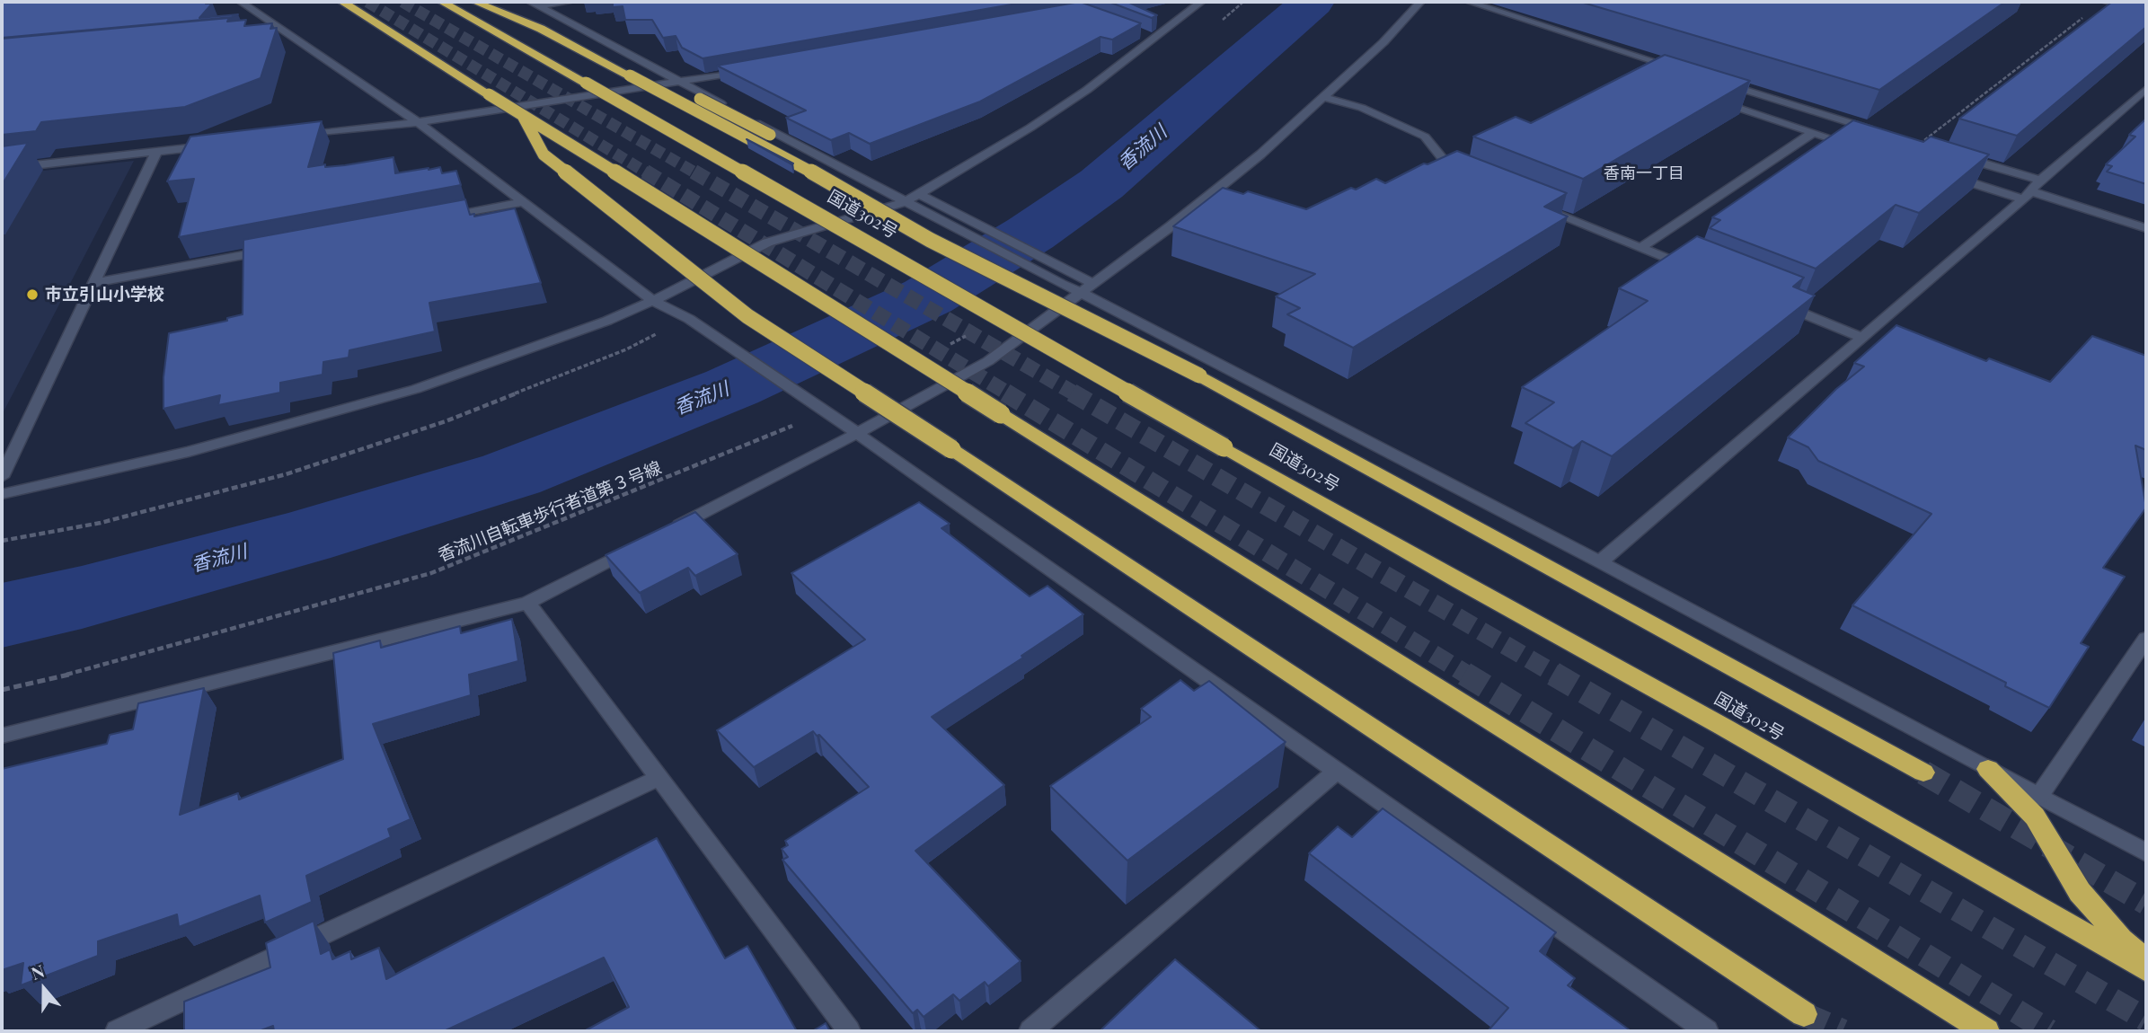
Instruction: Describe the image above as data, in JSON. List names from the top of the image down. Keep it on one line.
{"streets":{"highway":["国道302号"],"path":["香流川自転車歩行者道第３号線"]},"districts":["香南一丁目"],"water":["香流川"],"places":["市立引山小学校"],"north":"top"}
